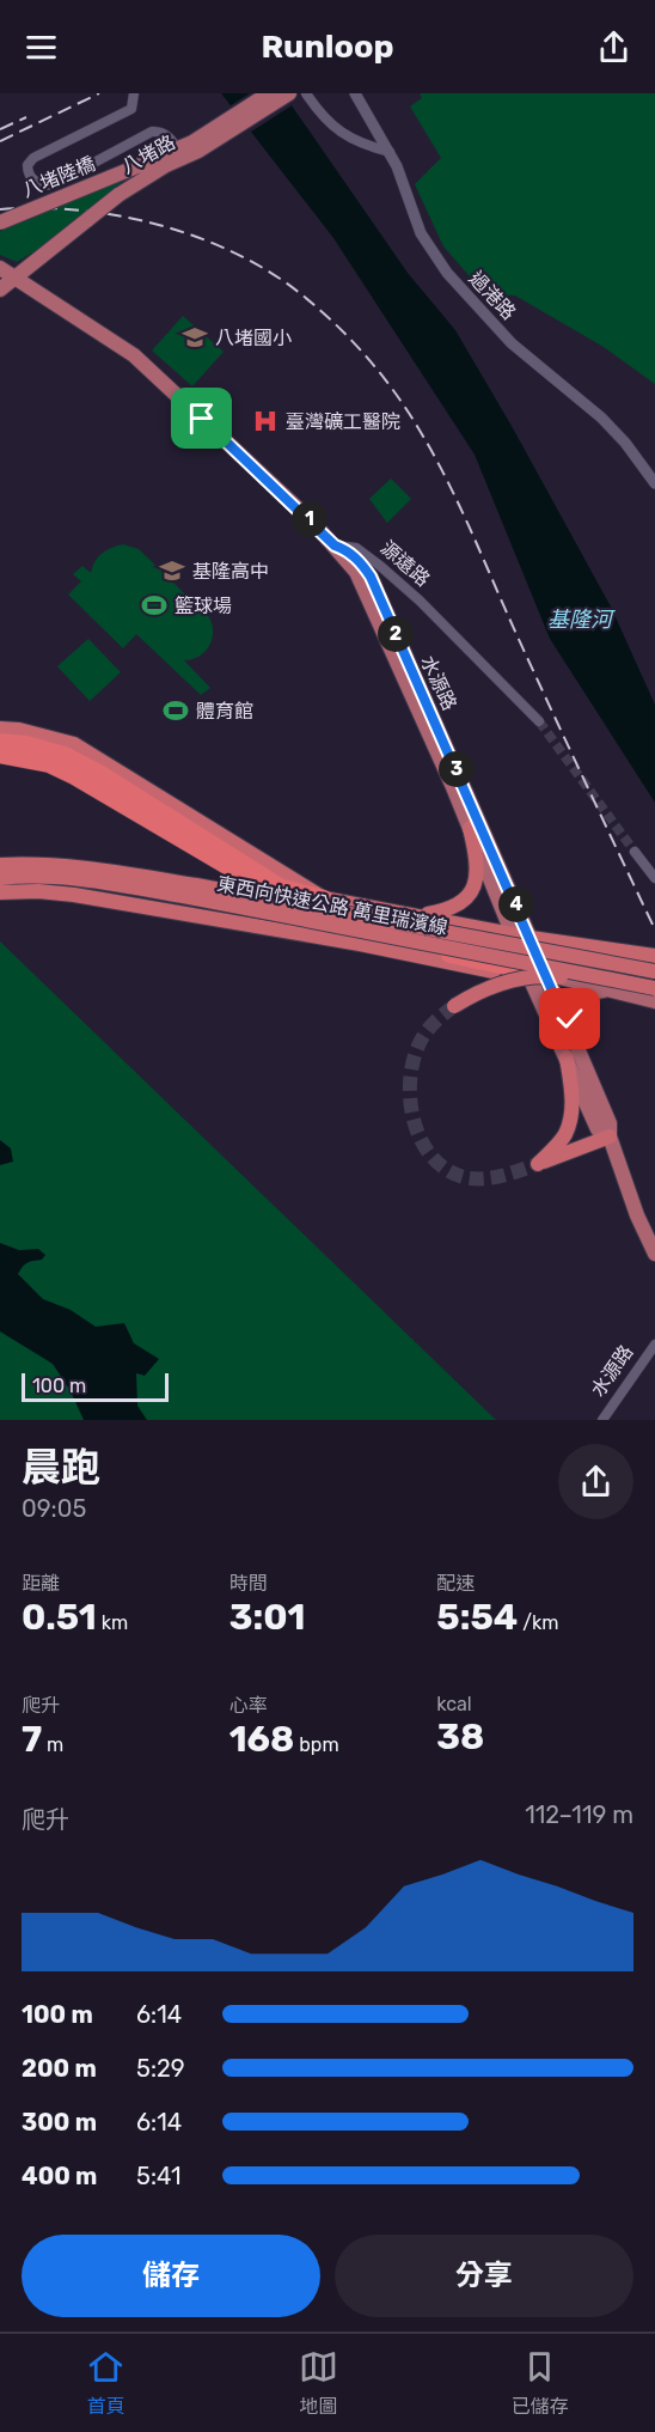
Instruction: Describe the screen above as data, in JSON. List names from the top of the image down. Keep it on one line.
{"streets":{"highway":["東西向快速公路 萬里瑞濱線"],"main road":["八堵路","八堵陸橋","源遠路","水源路"],"street":["過港路"]},"crossings":[["八堵路","八堵陸橋"],["八堵陸橋","源遠路"],["源遠路","水源路"]],"water":["基隆河"],"places":{"school or university":["八堵國小","基隆高中"],"hospital":["臺灣礦工醫院"],"sports":["籃球場","體育館"]},"scale_bar":"100 m","page":{"header":"Runloop","pins":["1","2","3","4"],"scale":"100 m","heading":["晨跑","09:05"],"stats":[["距離","0.51 km"],["時間","3:01"],["配速","5:54 /km"],["爬升","7 m"],["心率","168 bpm"],["kcal","38"]],"chart":["爬升","112–119 m"],"list":[{"name":"100 m","note":"6:14"},{"name":"200 m","note":"5:29"},{"name":"300 m","note":"6:14"},{"name":"400 m","note":"5:41"}],"buttons":["儲存","分享"],"tabs":["首頁","地圖","已儲存"]}}
